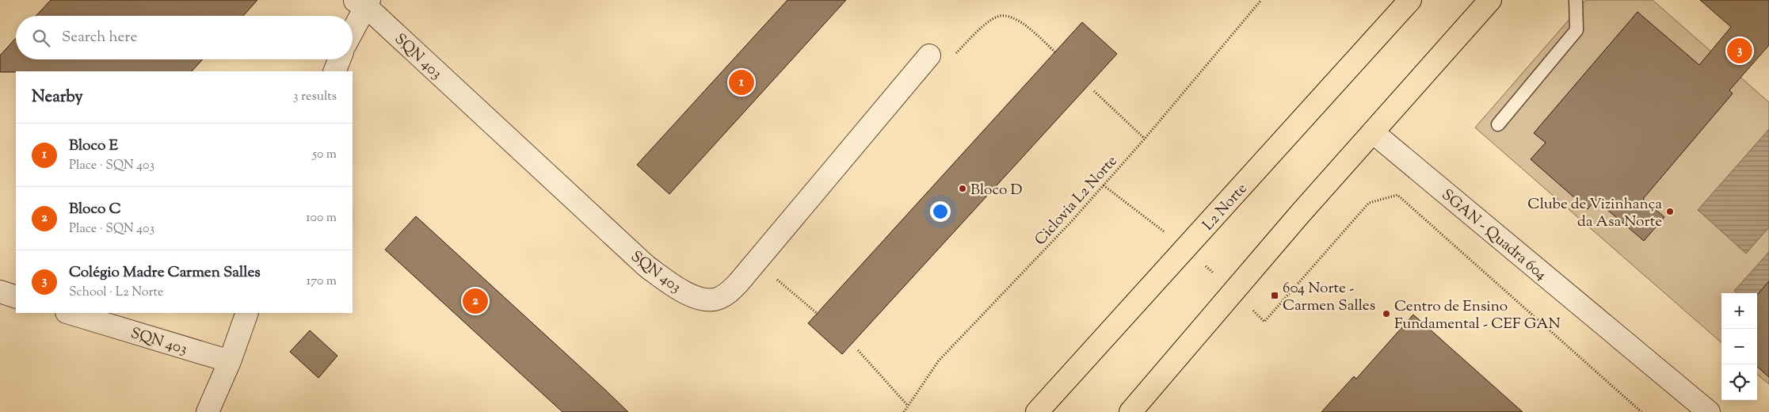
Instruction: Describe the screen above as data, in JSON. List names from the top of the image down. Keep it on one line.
{"streets":{"main road":["L2 Norte"],"street":["SQN 403","SGAN - Quadra 604"],"path":["Ciclovia L2 Norte"]},"places":{"other":["Bloco D","Clube de Vizinhança da Asa Norte","Centro de Ensino Fundamental - CEF GAN"],"transit":["604 Norte - Carmen Salles"]},"page":{"search":"Search here","pins":["3","1","2"],"heading":["Nearby","3 results"],"list":[{"mark":"1","name":"Bloco E","note":"Place · SQN 403","value":"50 m"},{"mark":"2","name":"Bloco C","note":"Place · SQN 403","value":"100 m"},{"mark":"3","name":"Colégio Madre Carmen Salles","note":"School · L2 Norte","value":"170 m"}],"map_buttons":["+","−"]}}
